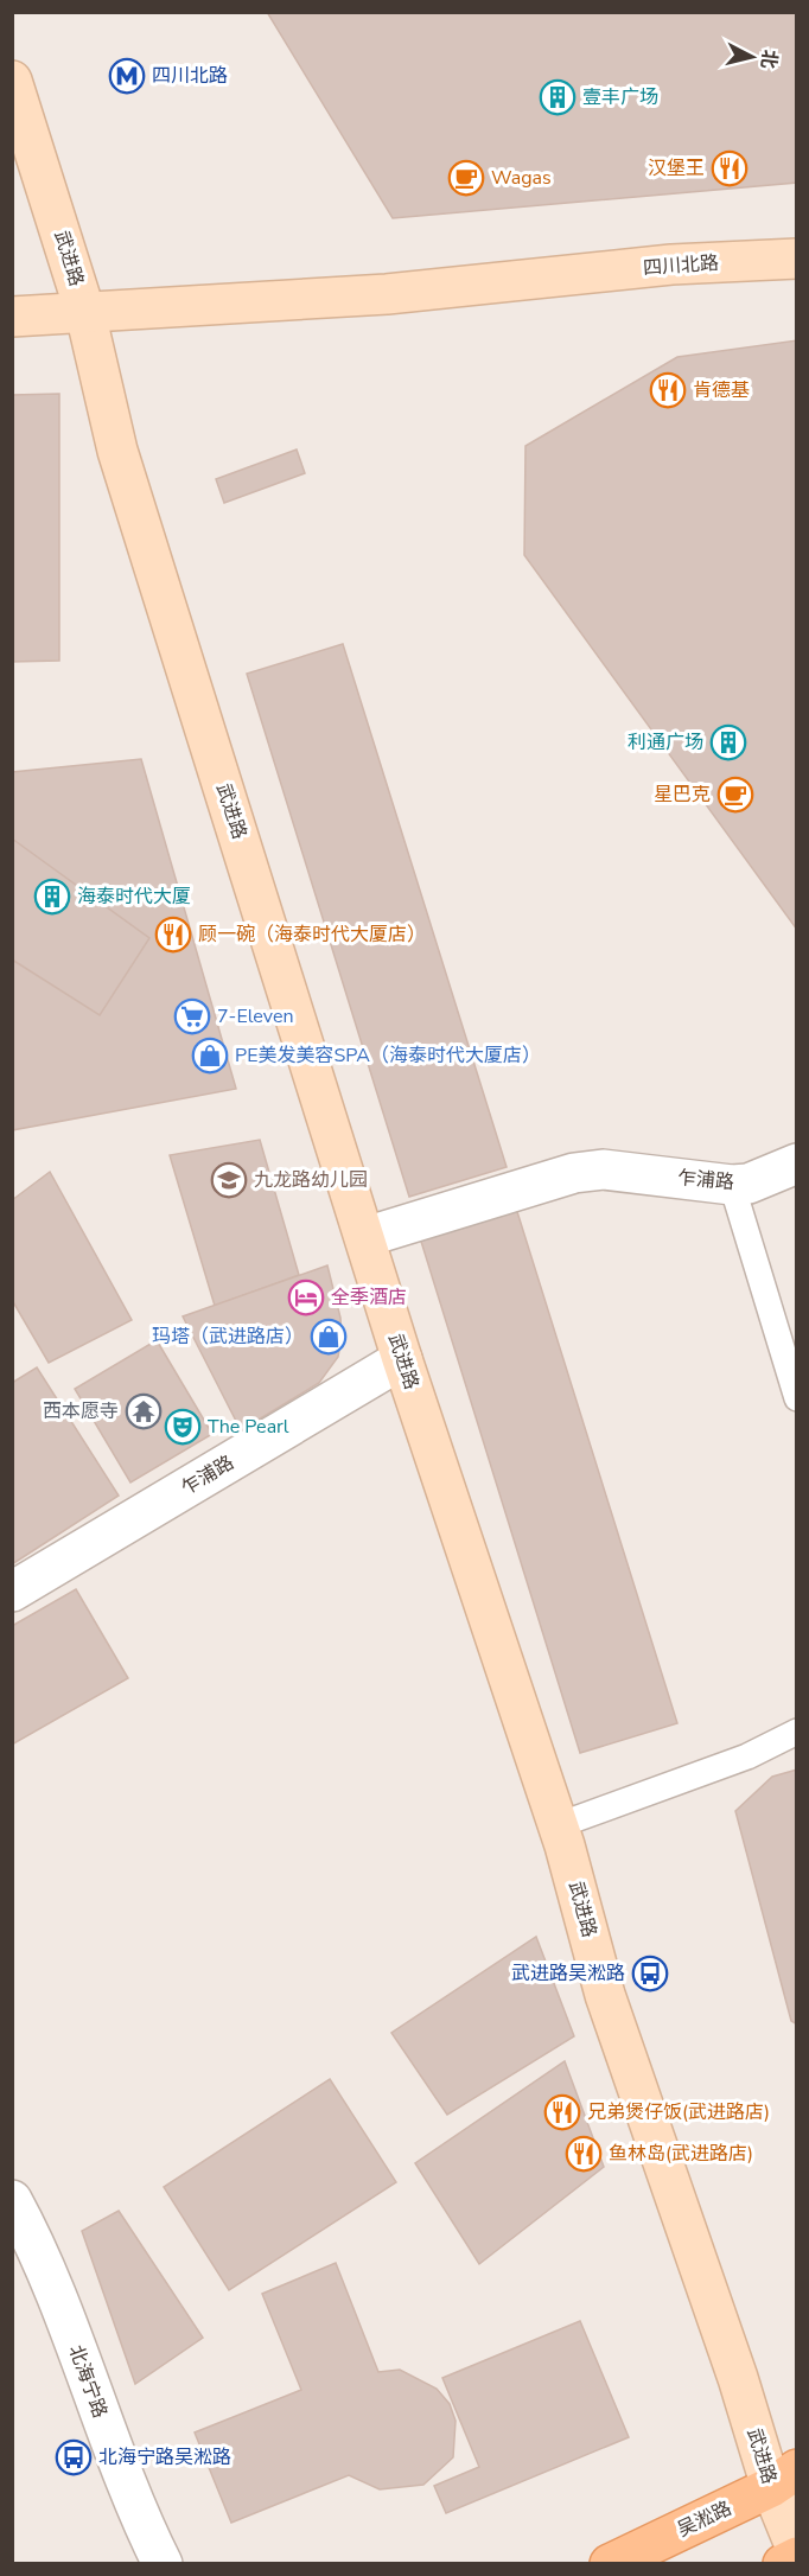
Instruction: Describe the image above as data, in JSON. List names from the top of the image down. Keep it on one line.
{"streets":{"main road":["吴淞路"],"street":["武进路","四川北路","乍浦路","北海宁路"]},"crossings":[["武进路","四川北路"],["武进路","乍浦路"],["武进路","吴淞路"]],"places":{"metro station":["四川北路"],"building":["壹丰广场","利通广场","海泰时代大厦"],"restaurant":["汉堡王","肯德基","顾一碗（海泰时代大厦店）","兄弟煲仔饭(武进路店)","鱼林岛(武进路店)"],"cafe":["Wagas","星巴克"],"supermarket":["7-Eleven"],"shop":["PE美发美容SPA（海泰时代大厦店）","玛塔（武进路店）"],"school or university":["九龙路幼儿园"],"hotel":["全季酒店"],"temple":["西本愿寺"],"theatre":["The Pearl"],"bus stop":["武进路吴淞路","北海宁路吴淞路"]},"north":"right"}
